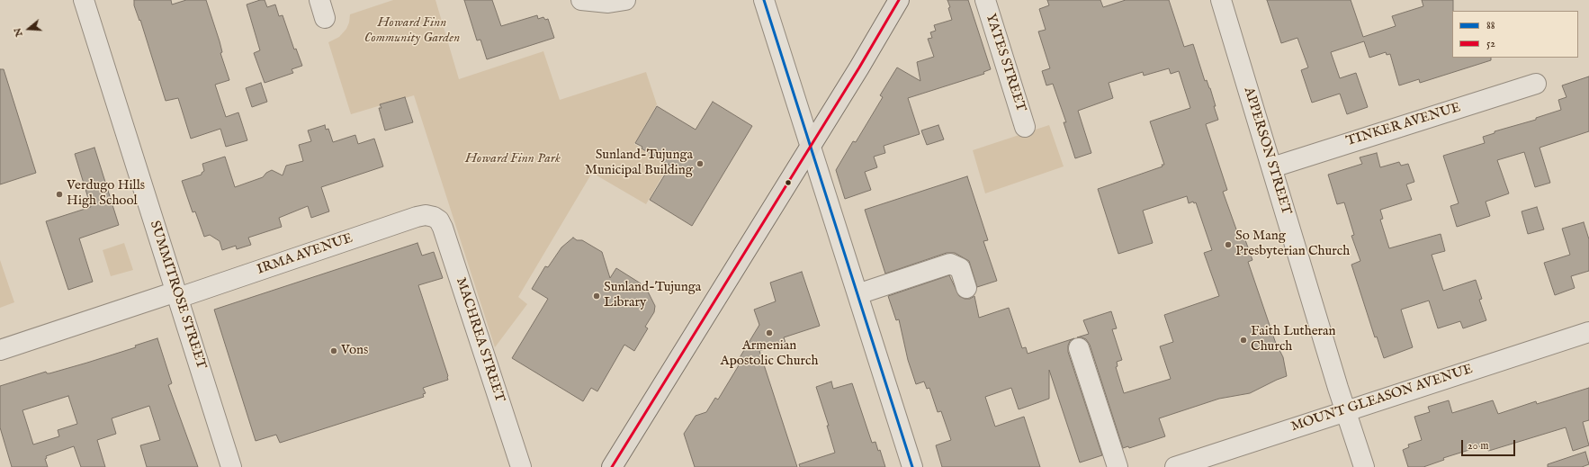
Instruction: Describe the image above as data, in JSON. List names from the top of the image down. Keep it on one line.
{"streets":{"street":["YATES STREET","TINKER AVENUE","APPERSON STREET","IRMA AVENUE","SUMMITROSE STREET","MACHREA STREET","MOUNT GLEASON AVENUE"]},"crossings":[["TINKER AVENUE","APPERSON STREET"],["APPERSON STREET","MOUNT GLEASON AVENUE"],["IRMA AVENUE","SUMMITROSE STREET"],["IRMA AVENUE","MACHREA STREET"]],"parks":["Howard Finn Community Garden","Howard Finn Park"],"places":["Sunland-Tujunga Municipal Building","Verdugo Hills High School","So Mang Presbyterian Church","Sunland-Tujunga Library","Armenian Apostolic Church","Faith Lutheran Church","Vons"],"lines":["transit line 88","transit line 52"],"legend":["88","52"],"scale_bar":"20 m","north":"left"}
